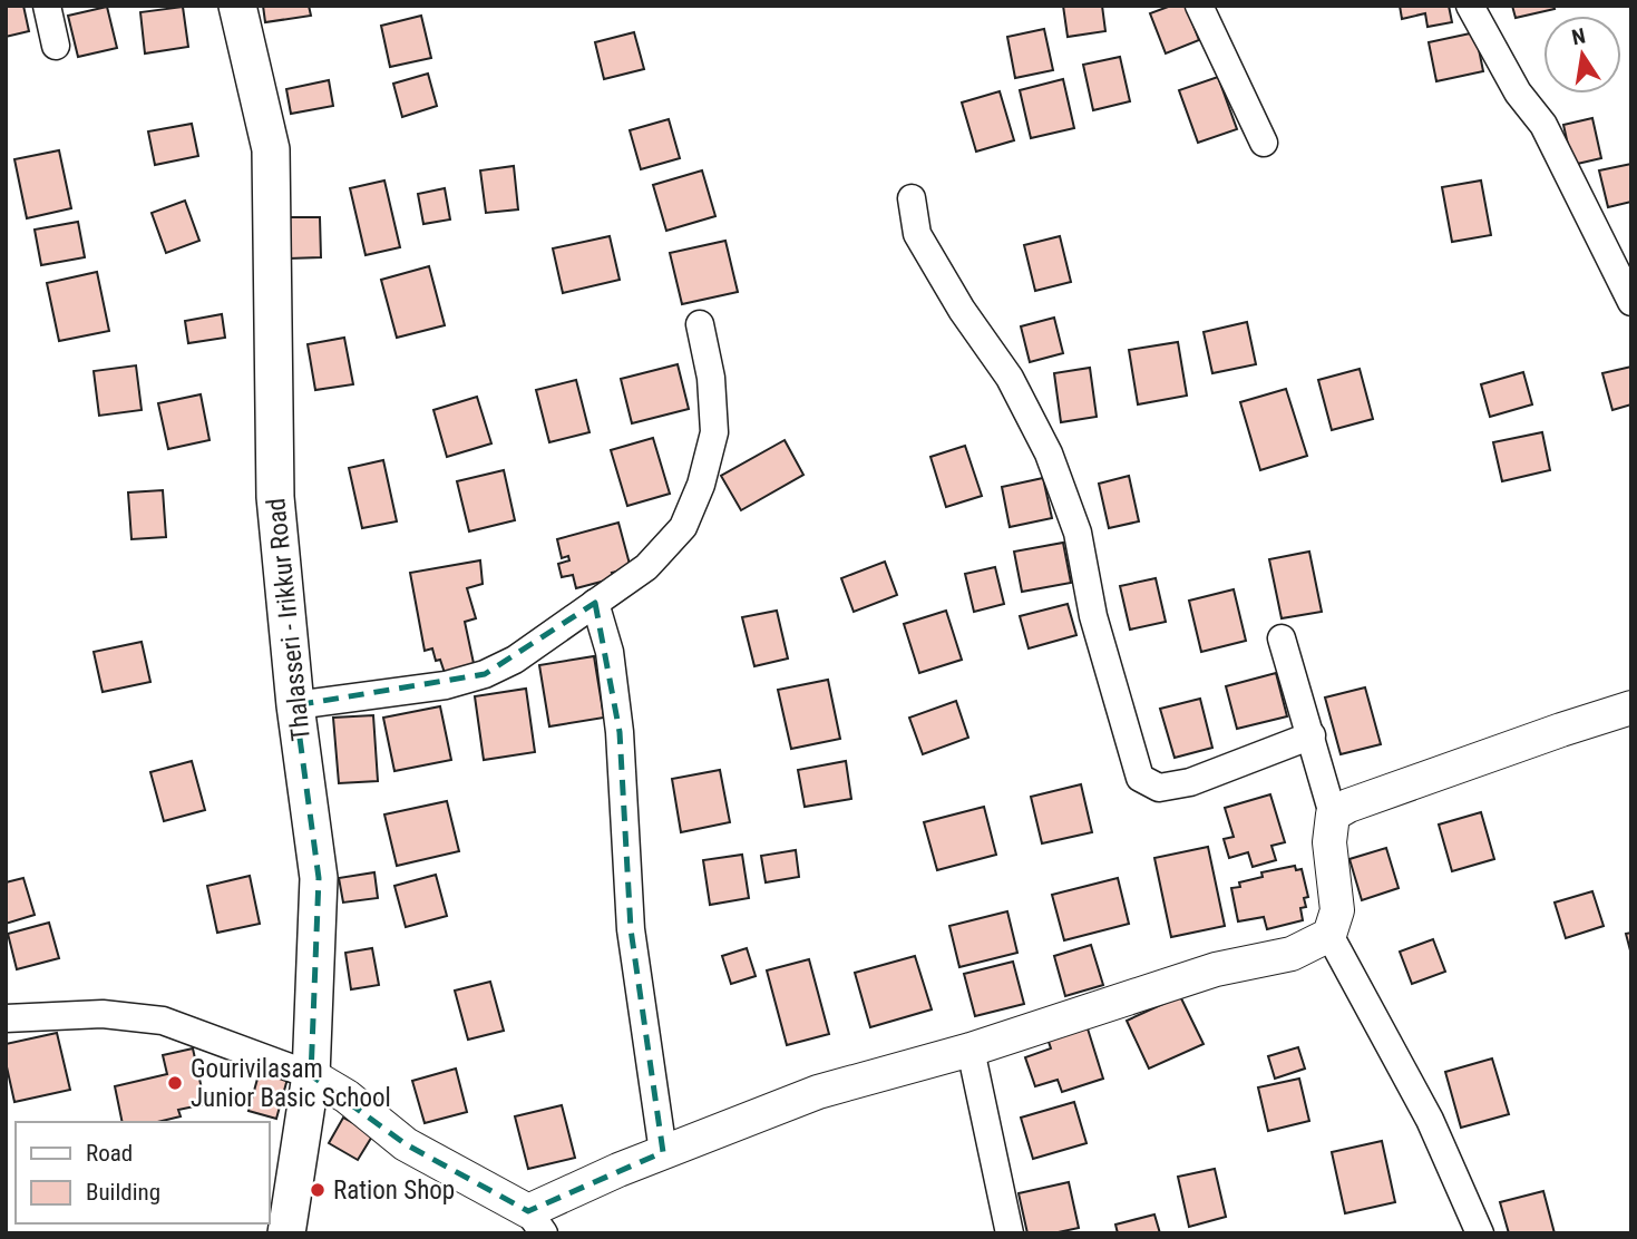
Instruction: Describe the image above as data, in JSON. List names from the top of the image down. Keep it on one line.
{"streets":{"main road":["Thalasseri - Irikkur Road"]},"places":["Gourivilasam Junior Basic School","Ration Shop"],"legend":["Road","Building"],"north":"top"}
